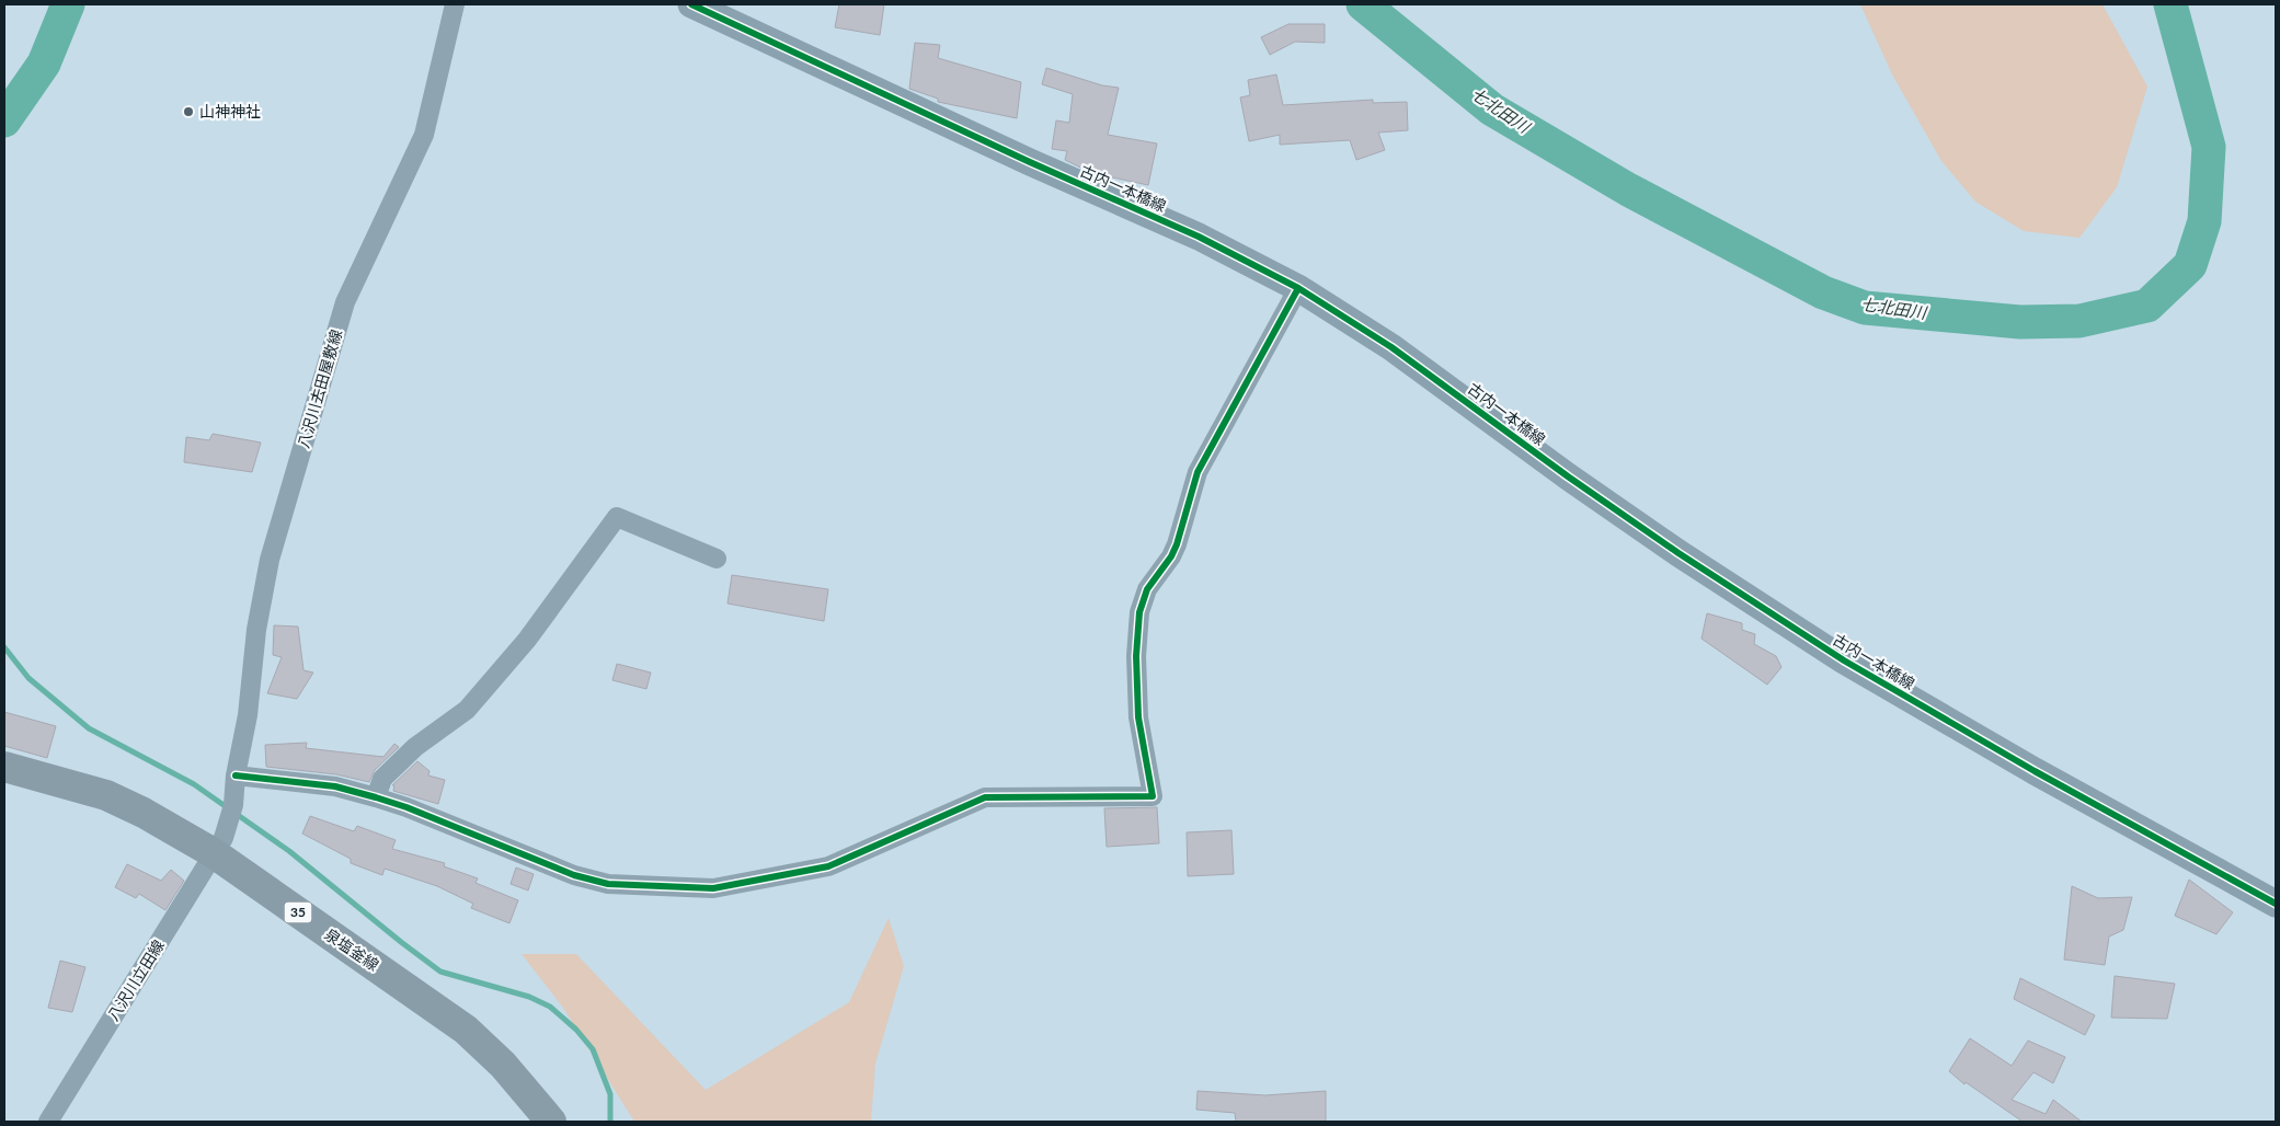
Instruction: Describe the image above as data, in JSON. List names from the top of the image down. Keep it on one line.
{"streets":{"main road":["35","泉塩釜線"],"street":["古内一本橋線","八沢川去田屋敷線","八沢川立田線"]},"crossings":[["八沢川去田屋敷線","泉塩釜線"],["八沢川去田屋敷線","八沢川立田線"],["泉塩釜線","八沢川立田線"]],"water":["七北田川"],"places":["山神神社"]}
